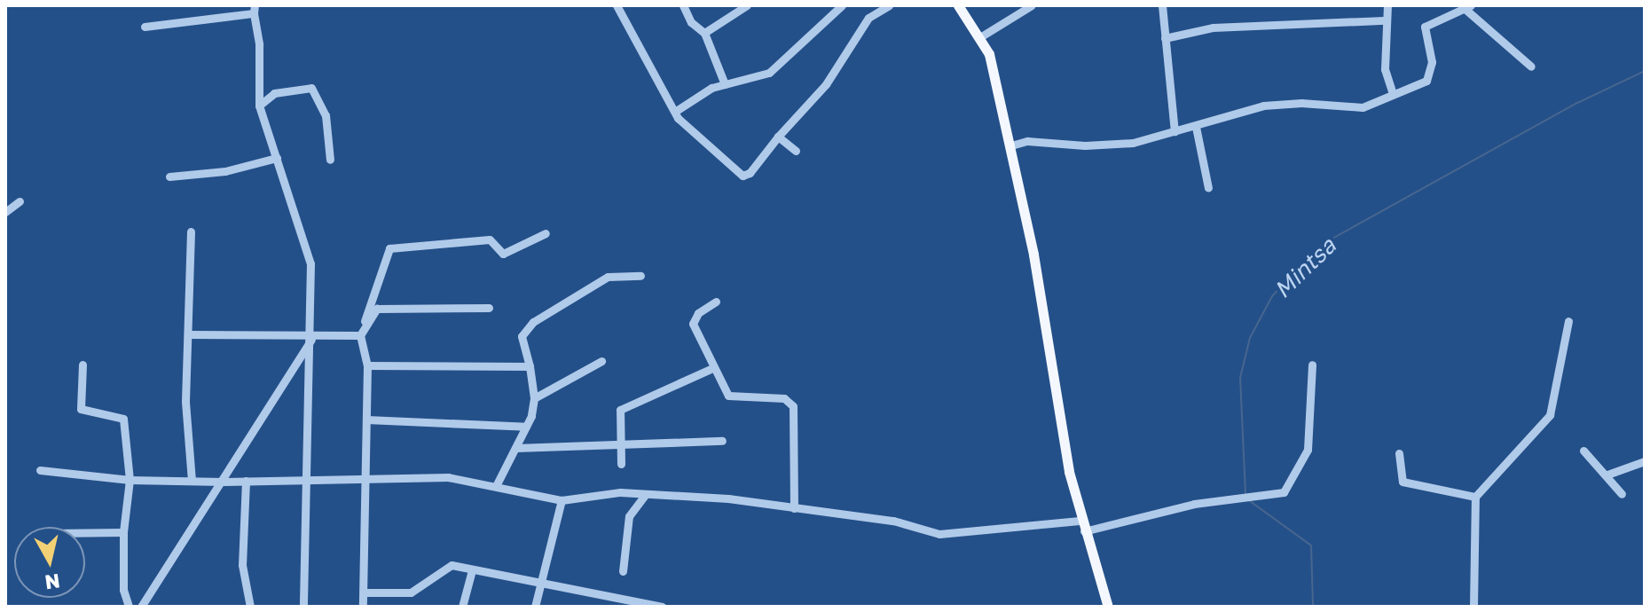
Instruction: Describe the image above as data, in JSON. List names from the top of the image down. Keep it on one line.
{"water":["Mintsa"],"north":"bottom"}
